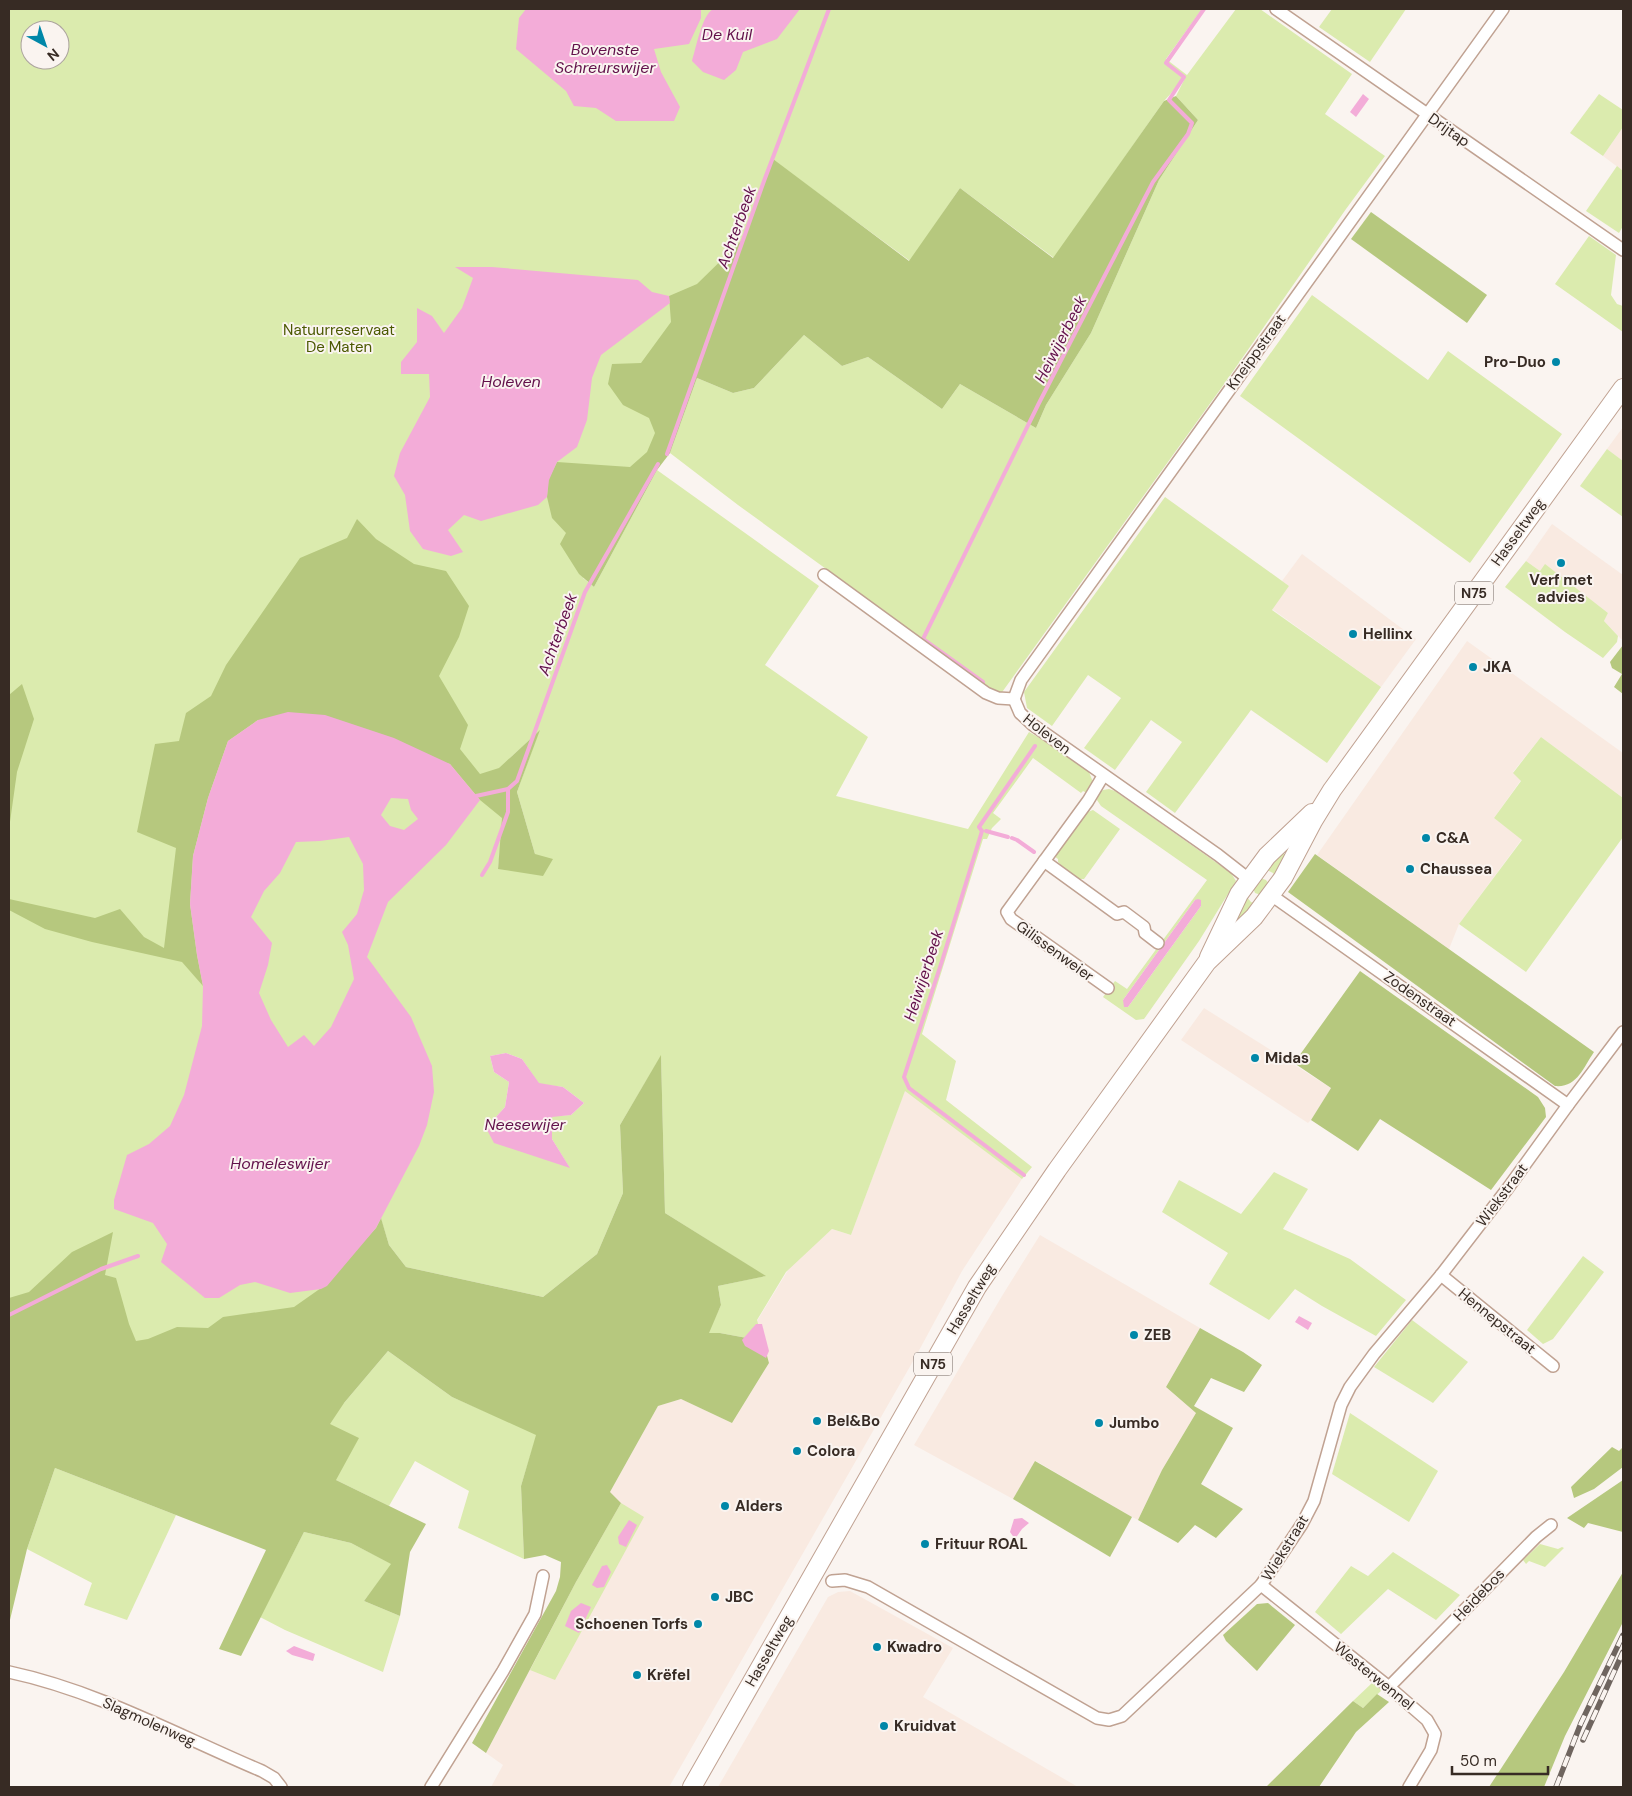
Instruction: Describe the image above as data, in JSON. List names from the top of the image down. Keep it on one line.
{"streets":{"main road":["Hasseltweg","N75"],"street":["Drijtap","Kneippstraat","Holeven","Gilissenweier","Zodenstraat","Wiekstraat","Hennepstraat","Heidebos","Westerwennel","Slagmolenweg"]},"crossings":[["Drijtap","Kneippstraat"],["Kneippstraat","Holeven"],["Hasseltweg","Holeven"],["Hasseltweg","Zodenstraat"],["Holeven","Gilissenweier"],["Zodenstraat","Wiekstraat"],["Wiekstraat","Hennepstraat"],["Wiekstraat","Westerwennel"],["Heidebos","Westerwennel"]],"water":["De Kuil","Bovenste Schreurswijer","Achterbeek","Heiwijerbeek","Holeven","Neesewijer","Homeleswijer"],"parks":["Natuurreservaat De Maten"],"places":["Pro-Duo","Verf met advies","Hellinx","JKA","C&A","Chaussea","Midas","ZEB","Bel&Bo","Jumbo","Colora","Alders","Frituur ROAL","JBC","Schoenen Torfs","Kwadro","Krëfel","Kruidvat"],"scale_bar":"50 m","north":"bottom right"}
